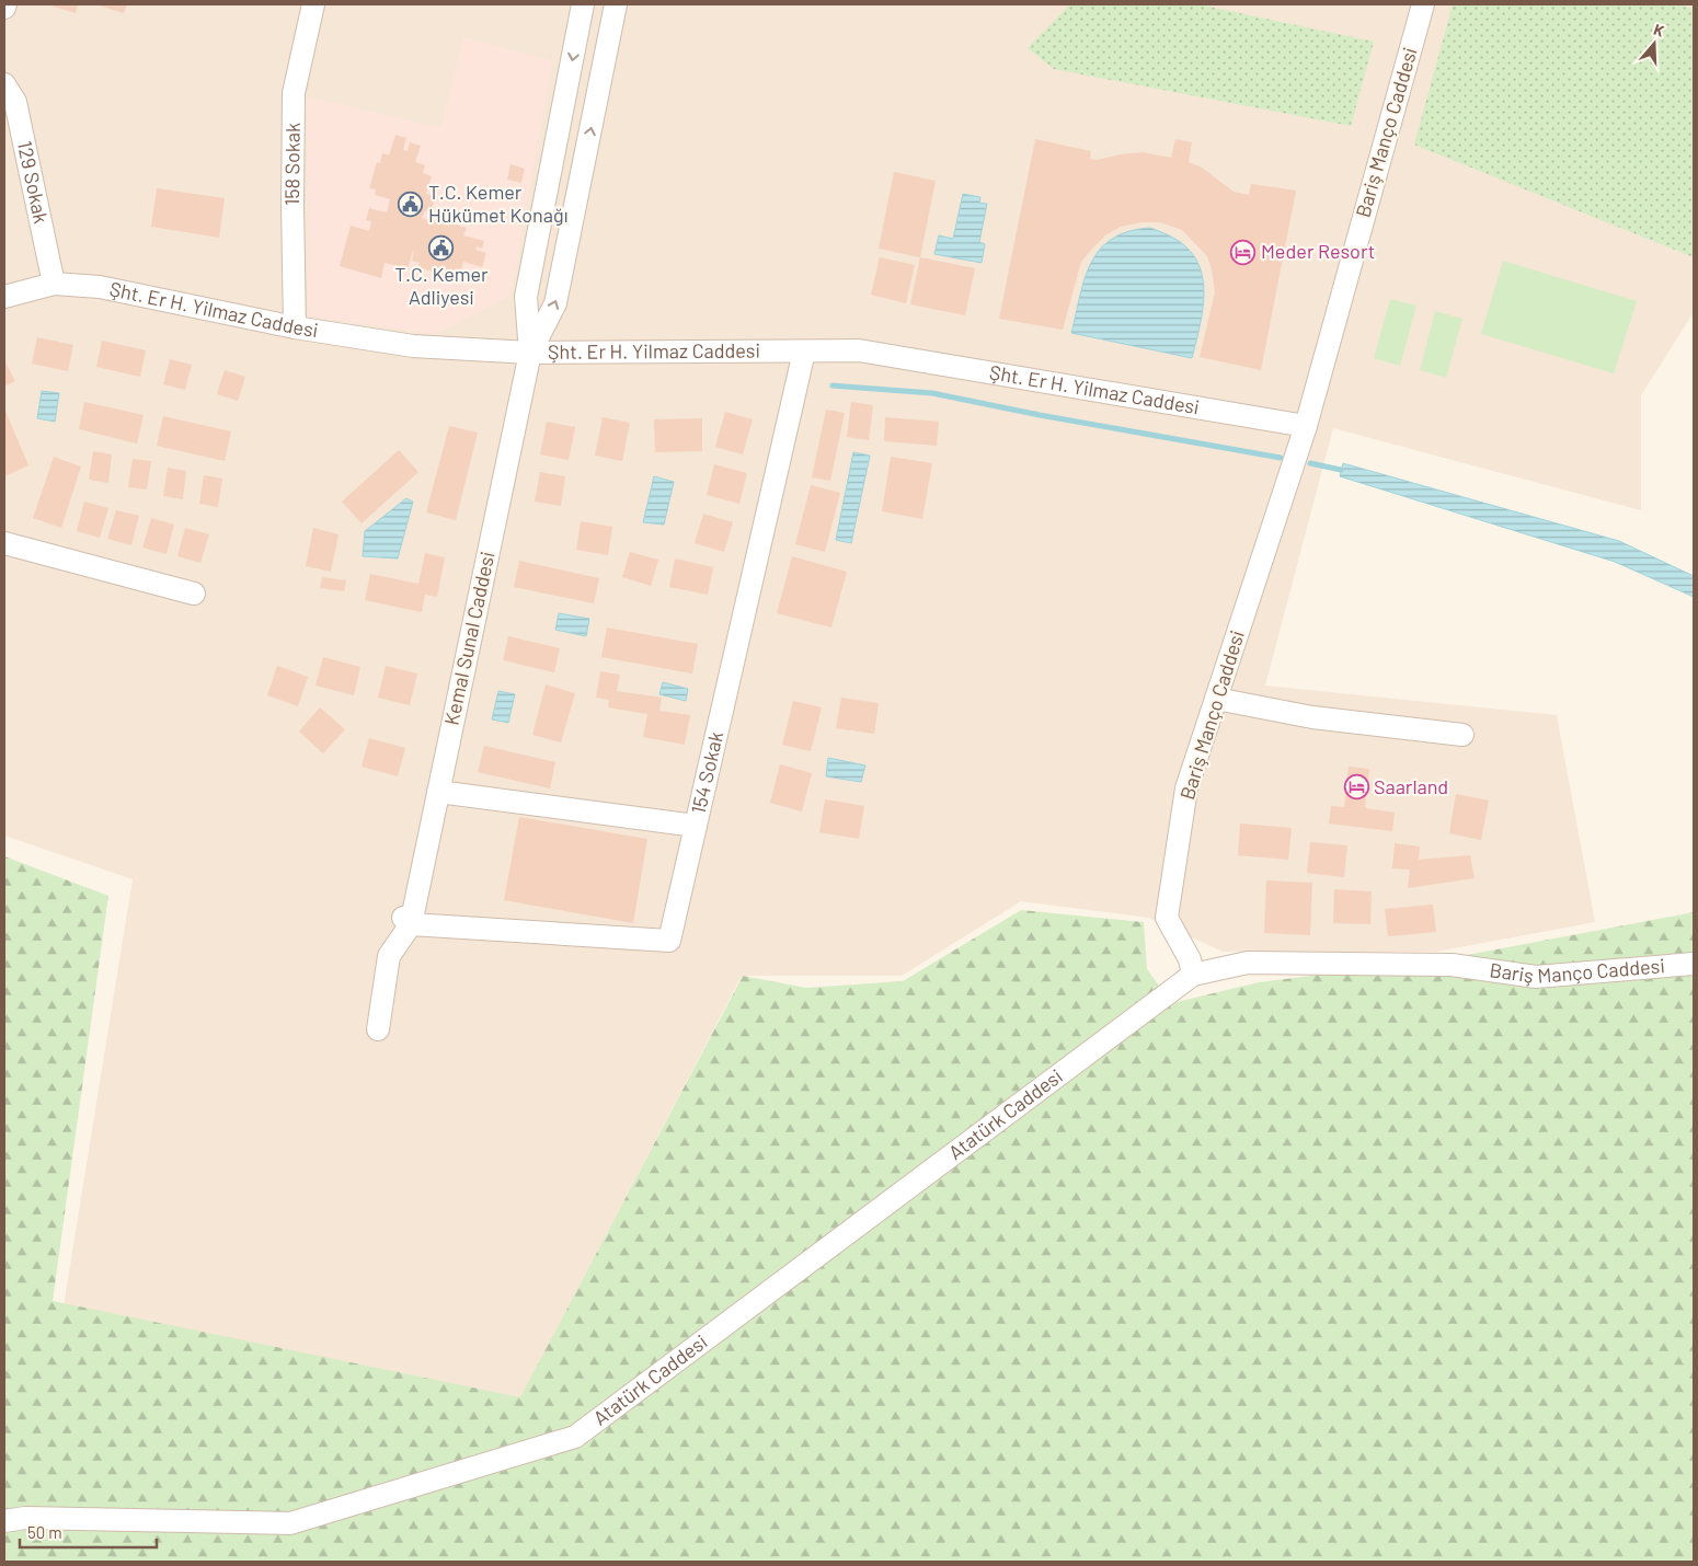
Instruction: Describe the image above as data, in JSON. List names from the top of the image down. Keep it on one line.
{"streets":{"street":["Bariş Manço Caddesi","158 Sokak","129 Sokak","Şht. Er H. Yilmaz Caddesi","Kemal Sunal Caddesi","154 Sokak","Atatürk Caddesi"]},"crossings":[["Bariş Manço Caddesi","Şht. Er H. Yilmaz Caddesi"],["Bariş Manço Caddesi","Atatürk Caddesi"],["158 Sokak","Şht. Er H. Yilmaz Caddesi"],["129 Sokak","Şht. Er H. Yilmaz Caddesi"],["Şht. Er H. Yilmaz Caddesi","Kemal Sunal Caddesi"],["Şht. Er H. Yilmaz Caddesi","154 Sokak"],["Kemal Sunal Caddesi","154 Sokak"]],"places":{"public building":["T.C. Kemer Hükümet Konağı","T.C. Kemer Adliyesi"],"hotel":["Meder Resort","Saarland"]},"scale_bar":"50 m","north":"top"}
